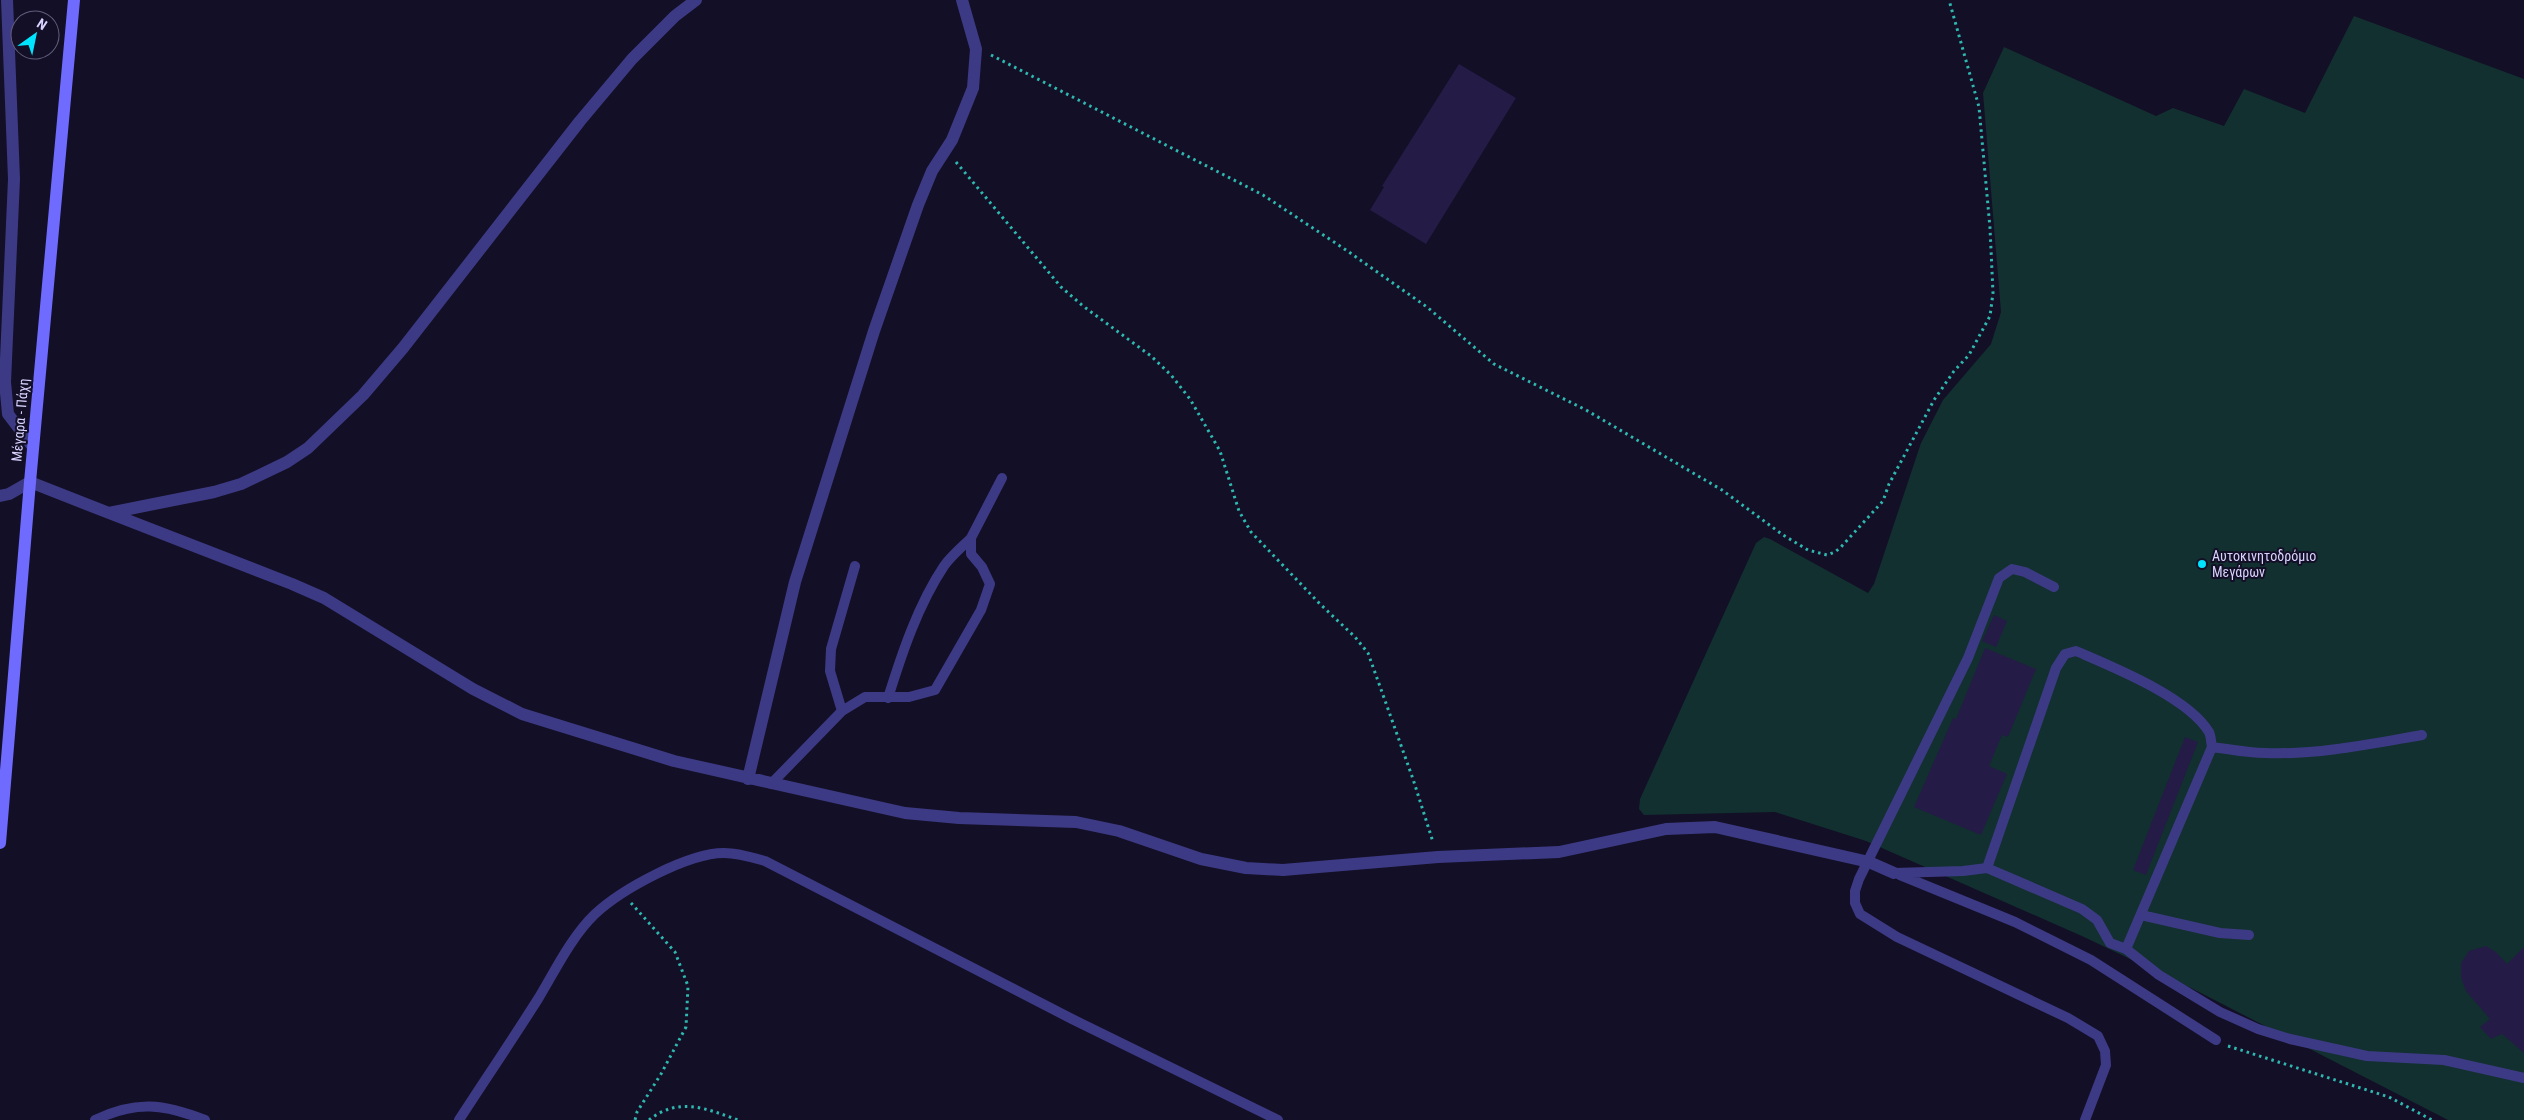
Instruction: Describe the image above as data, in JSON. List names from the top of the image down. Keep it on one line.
{"streets":{"main road":["Μέγαρα - Πάχη"]},"places":["Αυτοκινητοδρόμιο Μεγάρων"],"north":"top right"}
